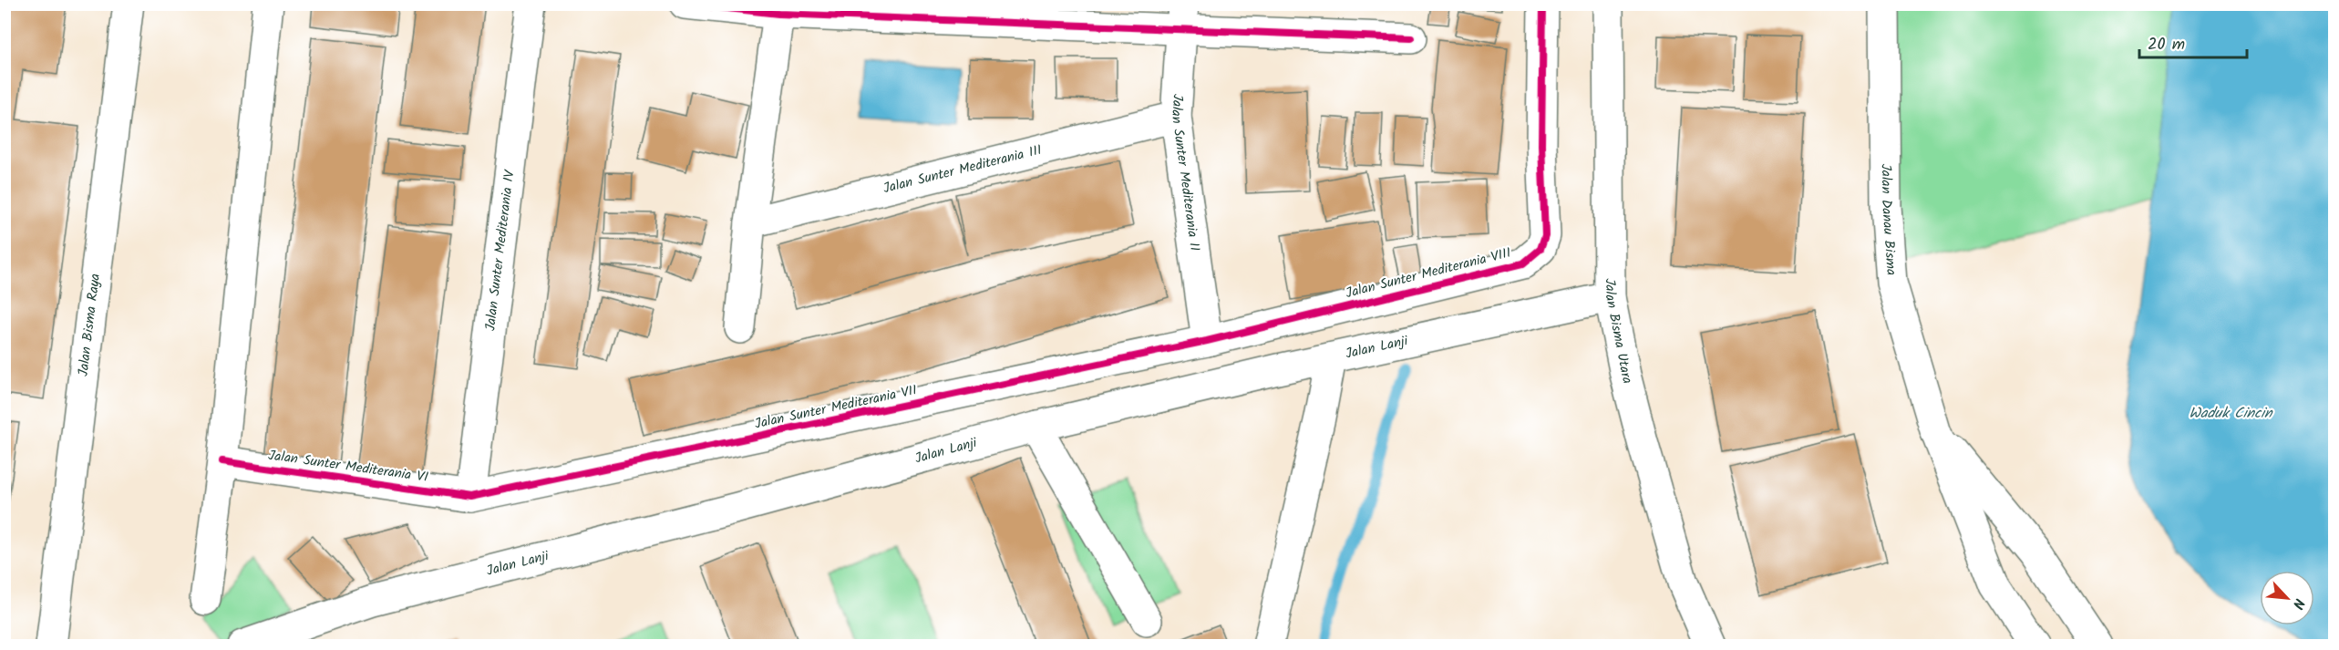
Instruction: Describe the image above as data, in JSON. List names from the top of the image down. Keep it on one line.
{"streets":{"street":["Jalan Sunter Mediterania III","Jalan Sunter Mediterania II","Jalan Danau Bisma","Jalan Sunter Mediterania IV","Jalan Sunter Mediterania VIII","Jalan Bisma Raya","Jalan Bisma Utara","Jalan Lanji","Jalan Sunter Mediterania VII","Jalan Sunter Mediterania VI"]},"crossings":[["Jalan Sunter Mediterania III","Jalan Sunter Mediterania II"],["Jalan Sunter Mediterania II","Jalan Sunter Mediterania VIII"],["Jalan Sunter Mediterania II","Jalan Sunter Mediterania VII"],["Jalan Sunter Mediterania IV","Jalan Sunter Mediterania VII"],["Jalan Sunter Mediterania IV","Jalan Sunter Mediterania VI"],["Jalan Sunter Mediterania VIII","Jalan Sunter Mediterania VII"],["Jalan Bisma Utara","Jalan Lanji"],["Jalan Sunter Mediterania VII","Jalan Sunter Mediterania VI"]],"water":["Waduk Cincin"],"scale_bar":"20 m","north":"bottom right"}
